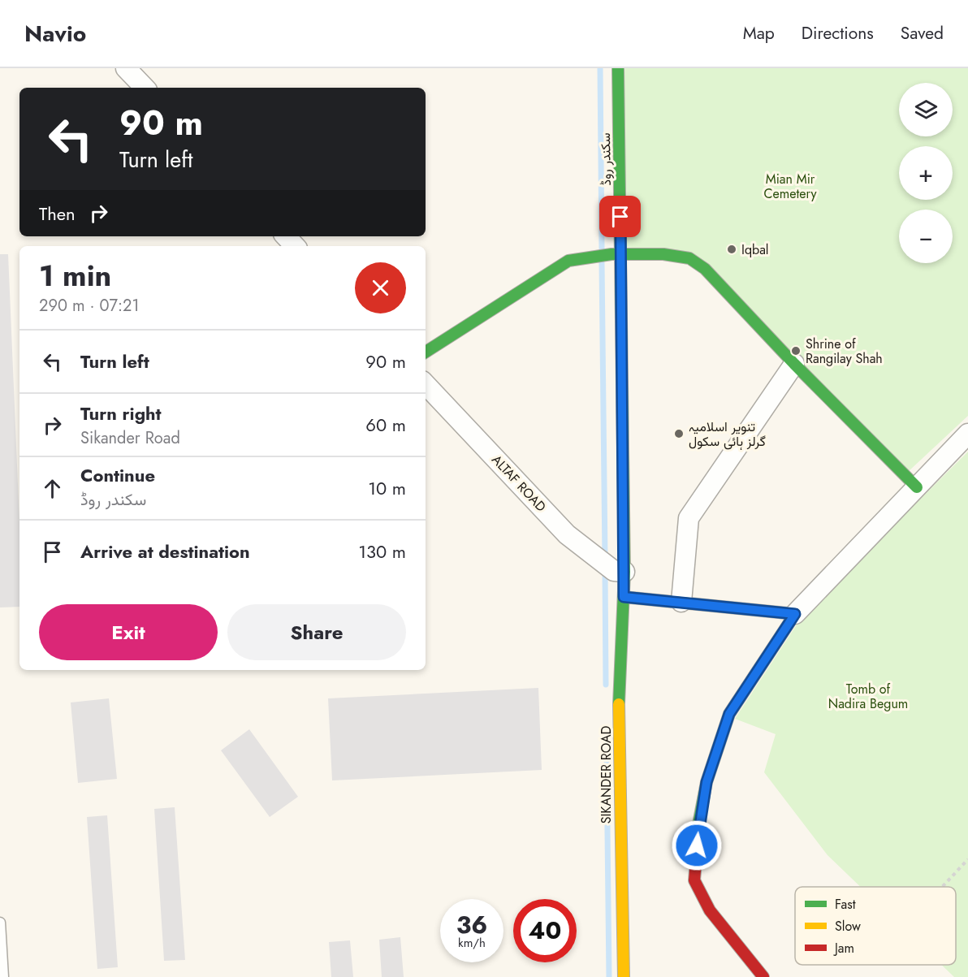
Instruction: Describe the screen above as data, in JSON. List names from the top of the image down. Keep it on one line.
{"streets":{"street":["سکندر روڈ","ALTAF ROAD","SIKANDER ROAD"]},"crossings":[["سکندر روڈ","ALTAF ROAD"],["سکندر روڈ","SIKANDER ROAD"],["ALTAF ROAD","SIKANDER ROAD"]],"parks":["Mian Mir Cemetery","Tomb of Nadira Begum"],"places":["Iqbal","Shrine of Rangilay Shah","تنویر اسلامیہ گرلز ہائی سکول"],"legend":["Fast","Slow","Jam"],"page":{"header":"Navio","nav":["Map","Directions","Saved"],"map_buttons":["+","−"],"turn":["90 m","Turn left"],"then":"Then","heading":["1 min","290 m · 07:21"],"list":[{"name":"Turn left","value":"90 m"},{"name":"Turn right","note":"Sikander Road","value":"60 m"},{"name":"Continue","note":"سکندر روڈ","value":"10 m"},{"name":"Arrive at destination","value":"130 m"}],"buttons":["Exit","Share"],"speed":"36 km/h","limit":"40"}}
